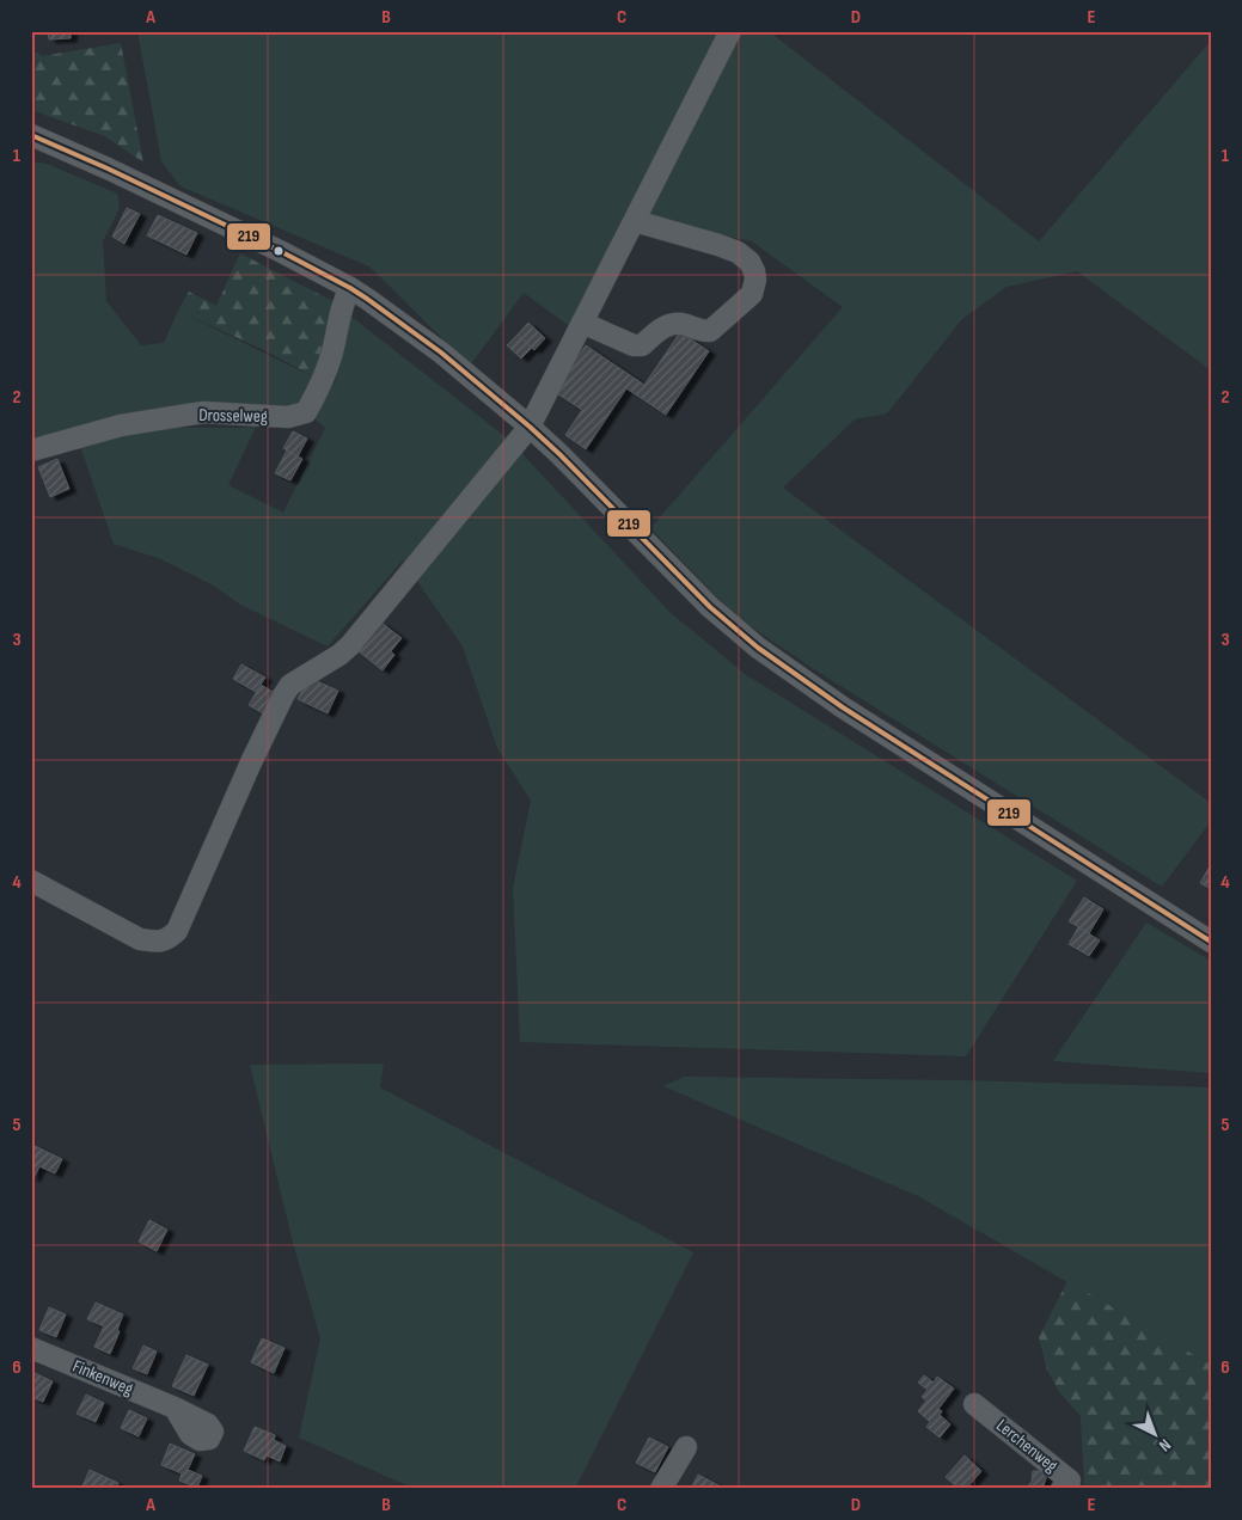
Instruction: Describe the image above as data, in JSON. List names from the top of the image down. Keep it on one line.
{"streets":{"street":["Drosselweg","Finkenweg","Lerchenweg"]},"lines":["transit line 219"],"north":"bottom right","grid":{"columns":["A","B","C","D","E"],"rows":["1","2","3","4","5","6"]}}
